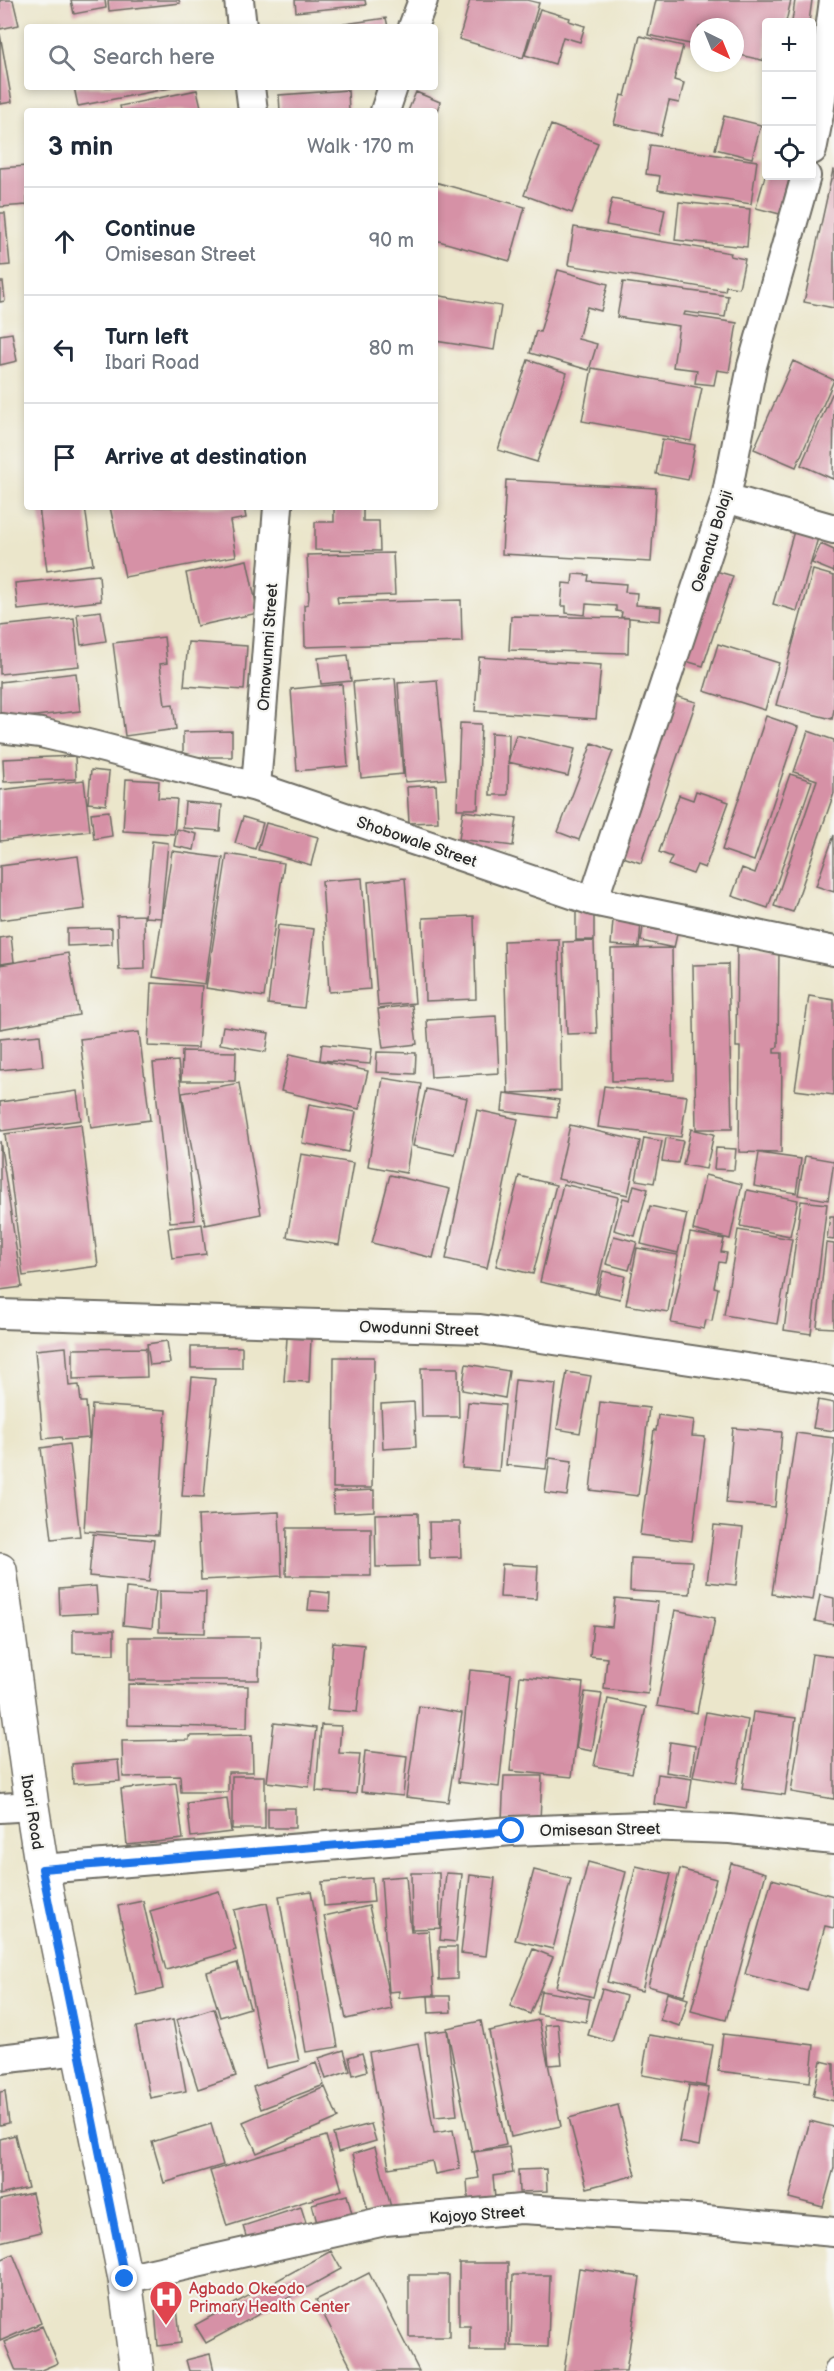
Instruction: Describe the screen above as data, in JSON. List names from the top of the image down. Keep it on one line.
{"streets":{"street":["Osenatu Bolaji","Omowunmi Street","Shobowale Street","Owodunni Street","Ibari Road","Omisesan Street","Kajoyo Street"]},"crossings":[["Osenatu Bolaji","Shobowale Street"],["Omowunmi Street","Shobowale Street"],["Ibari Road","Omisesan Street"],["Ibari Road","Kajoyo Street"]],"places":{"hospital":["Agbado Okeodo Primary Health Center"]},"north":"bottom right","page":{"map_buttons":["+","−"],"search":"Search here","heading":["3 min","Walk · 170 m"],"list":[["Continue","Omisesan Street","90 m"],["Turn left","Ibari Road","80 m"],"Arrive at destination"]}}
